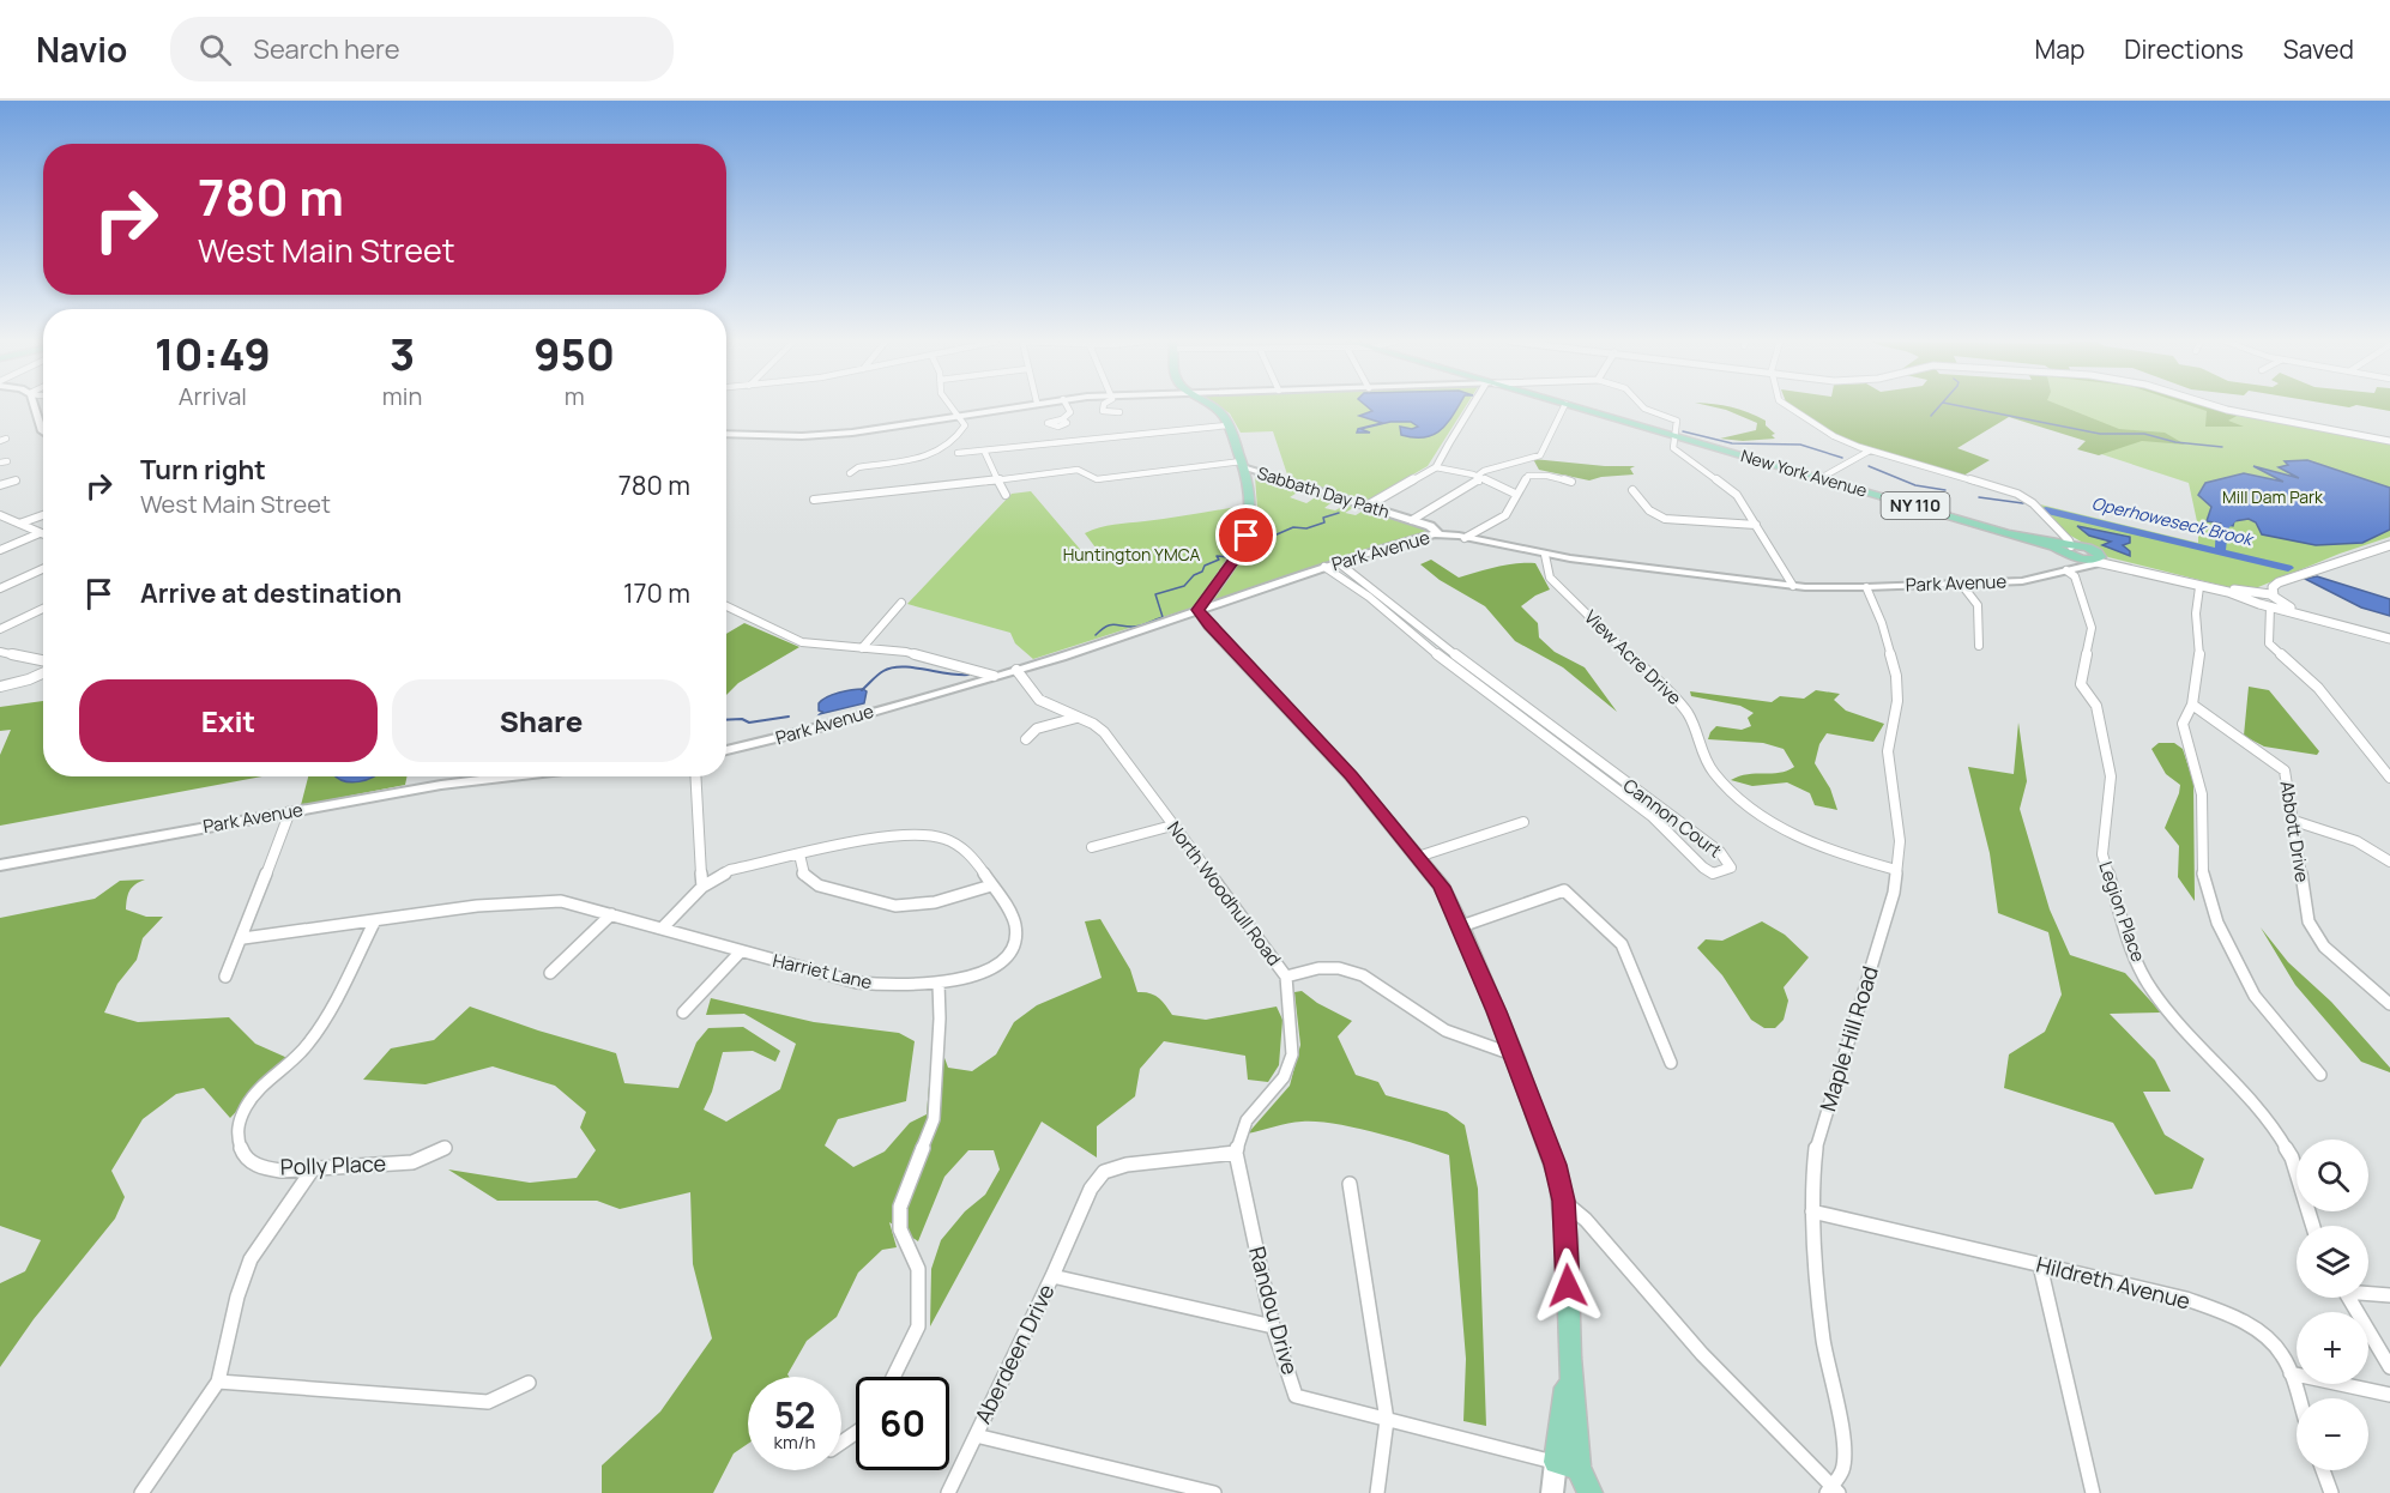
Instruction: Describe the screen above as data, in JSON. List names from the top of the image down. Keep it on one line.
{"streets":{"main road":["New York Avenue","Sabbath Day Path","NY 110","Park Avenue"],"street":["View Acre Drive","Cannon Court","Abbott Drive","North Woodhull Road","Legion Place","Harriet Lane","Maple Hill Road","Polly Place","Hildreth Avenue","Randou Drive","Aberdeen Drive"]},"crossings":[["New York Avenue","NY 110"],["Sabbath Day Path","Park Avenue"],["NY 110","Park Avenue"],["Park Avenue","View Acre Drive"],["Park Avenue","Cannon Court"],["Park Avenue","North Woodhull Road"],["Park Avenue","Legion Place"],["Park Avenue","Maple Hill Road"],["View Acre Drive","Maple Hill Road"],["Harriet Lane","Polly Place"],["Maple Hill Road","Hildreth Avenue"],["Randou Drive","Aberdeen Drive"]],"water":["Operhoweseck Brook"],"parks":["Mill Dam Park","Huntington YMCA"],"page":{"header":"Navio","search":"Search here","nav":["Map","Directions","Saved"],"turn":["780 m","West Main Street"],"eta":["10:49","Arrival","3","min","950","m"],"list":[{"name":"Turn right","note":"West Main Street","value":"780 m"},{"name":"Arrive at destination","value":"170 m"}],"buttons":["Exit","Share"],"map_buttons":["+","−"],"speed":"52 km/h","limit":"60"}}
